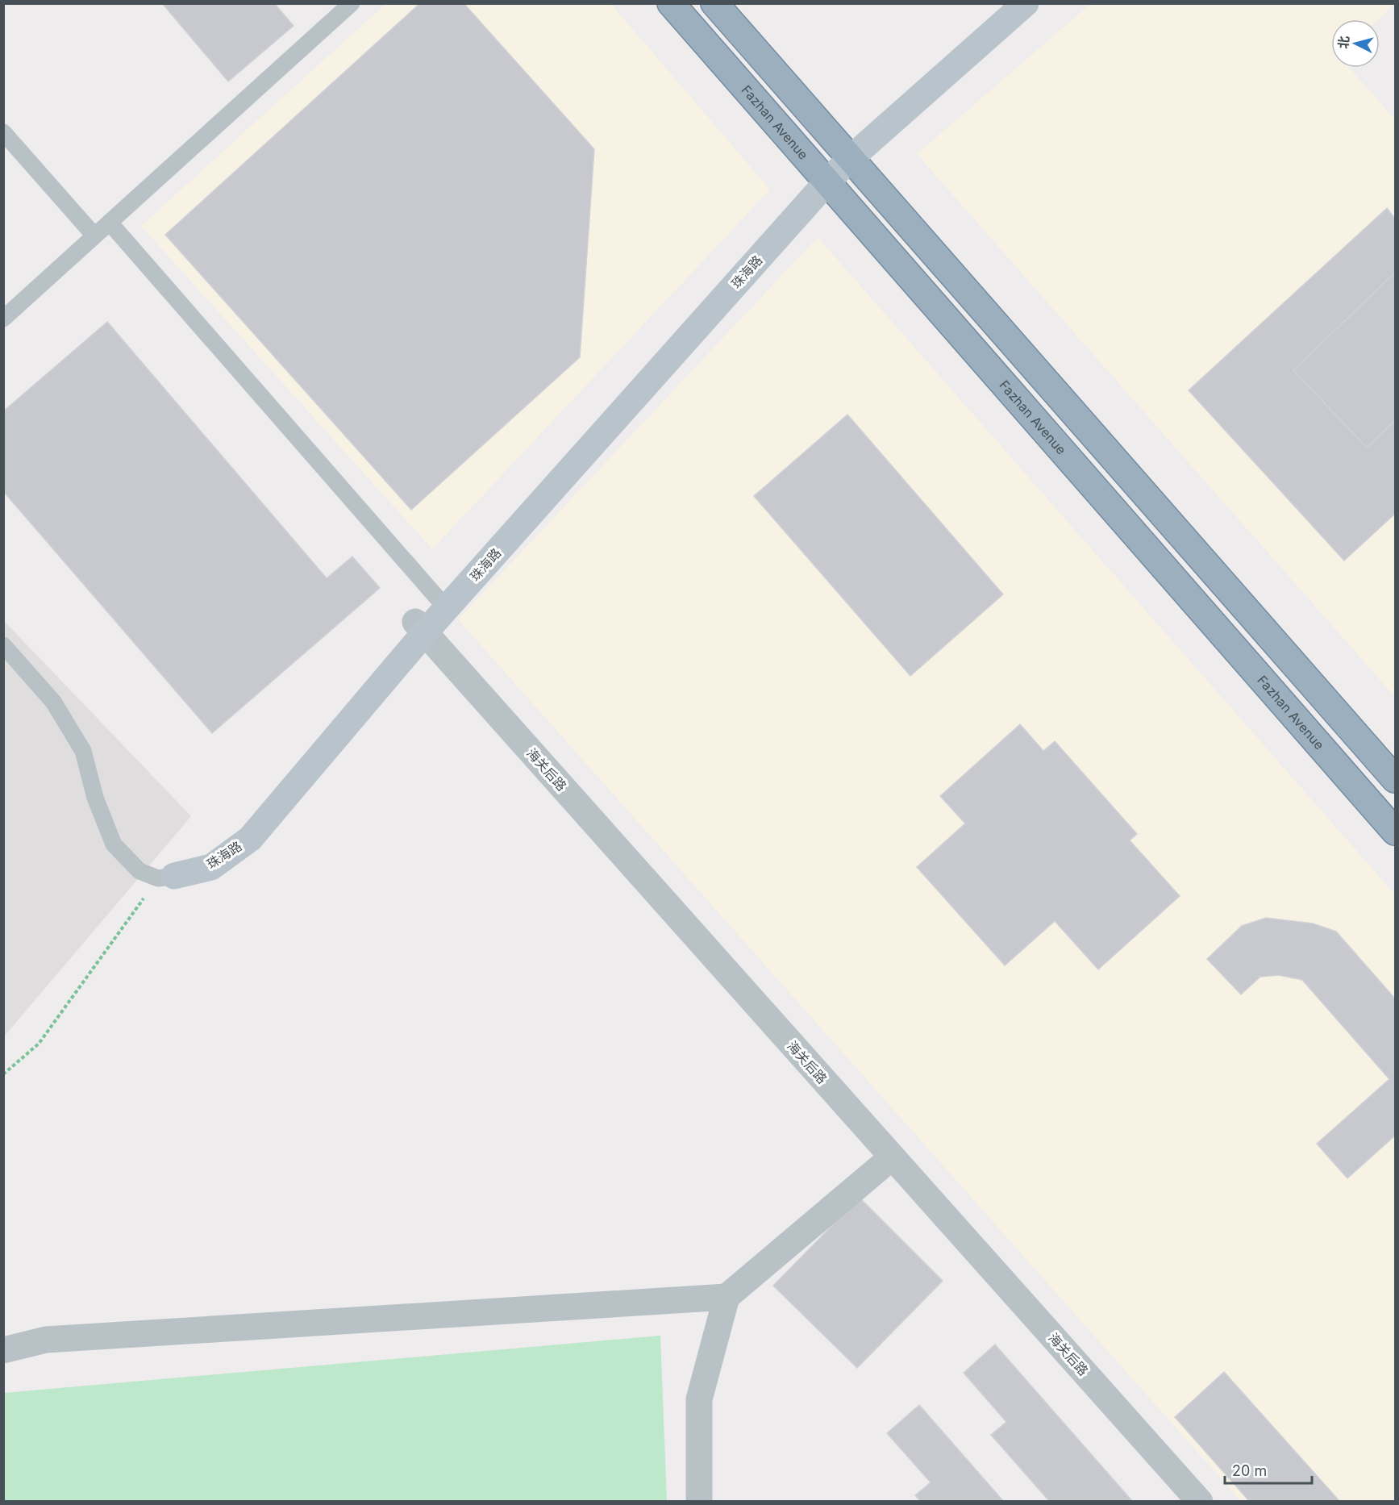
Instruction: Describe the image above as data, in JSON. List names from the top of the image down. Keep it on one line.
{"streets":{"highway":["Fazhan Avenue"],"main road":["珠海路"],"street":["海关后路"]},"crossings":[["Fazhan Avenue","珠海路"],["珠海路","海关后路"]],"scale_bar":"20 m","north":"left"}
